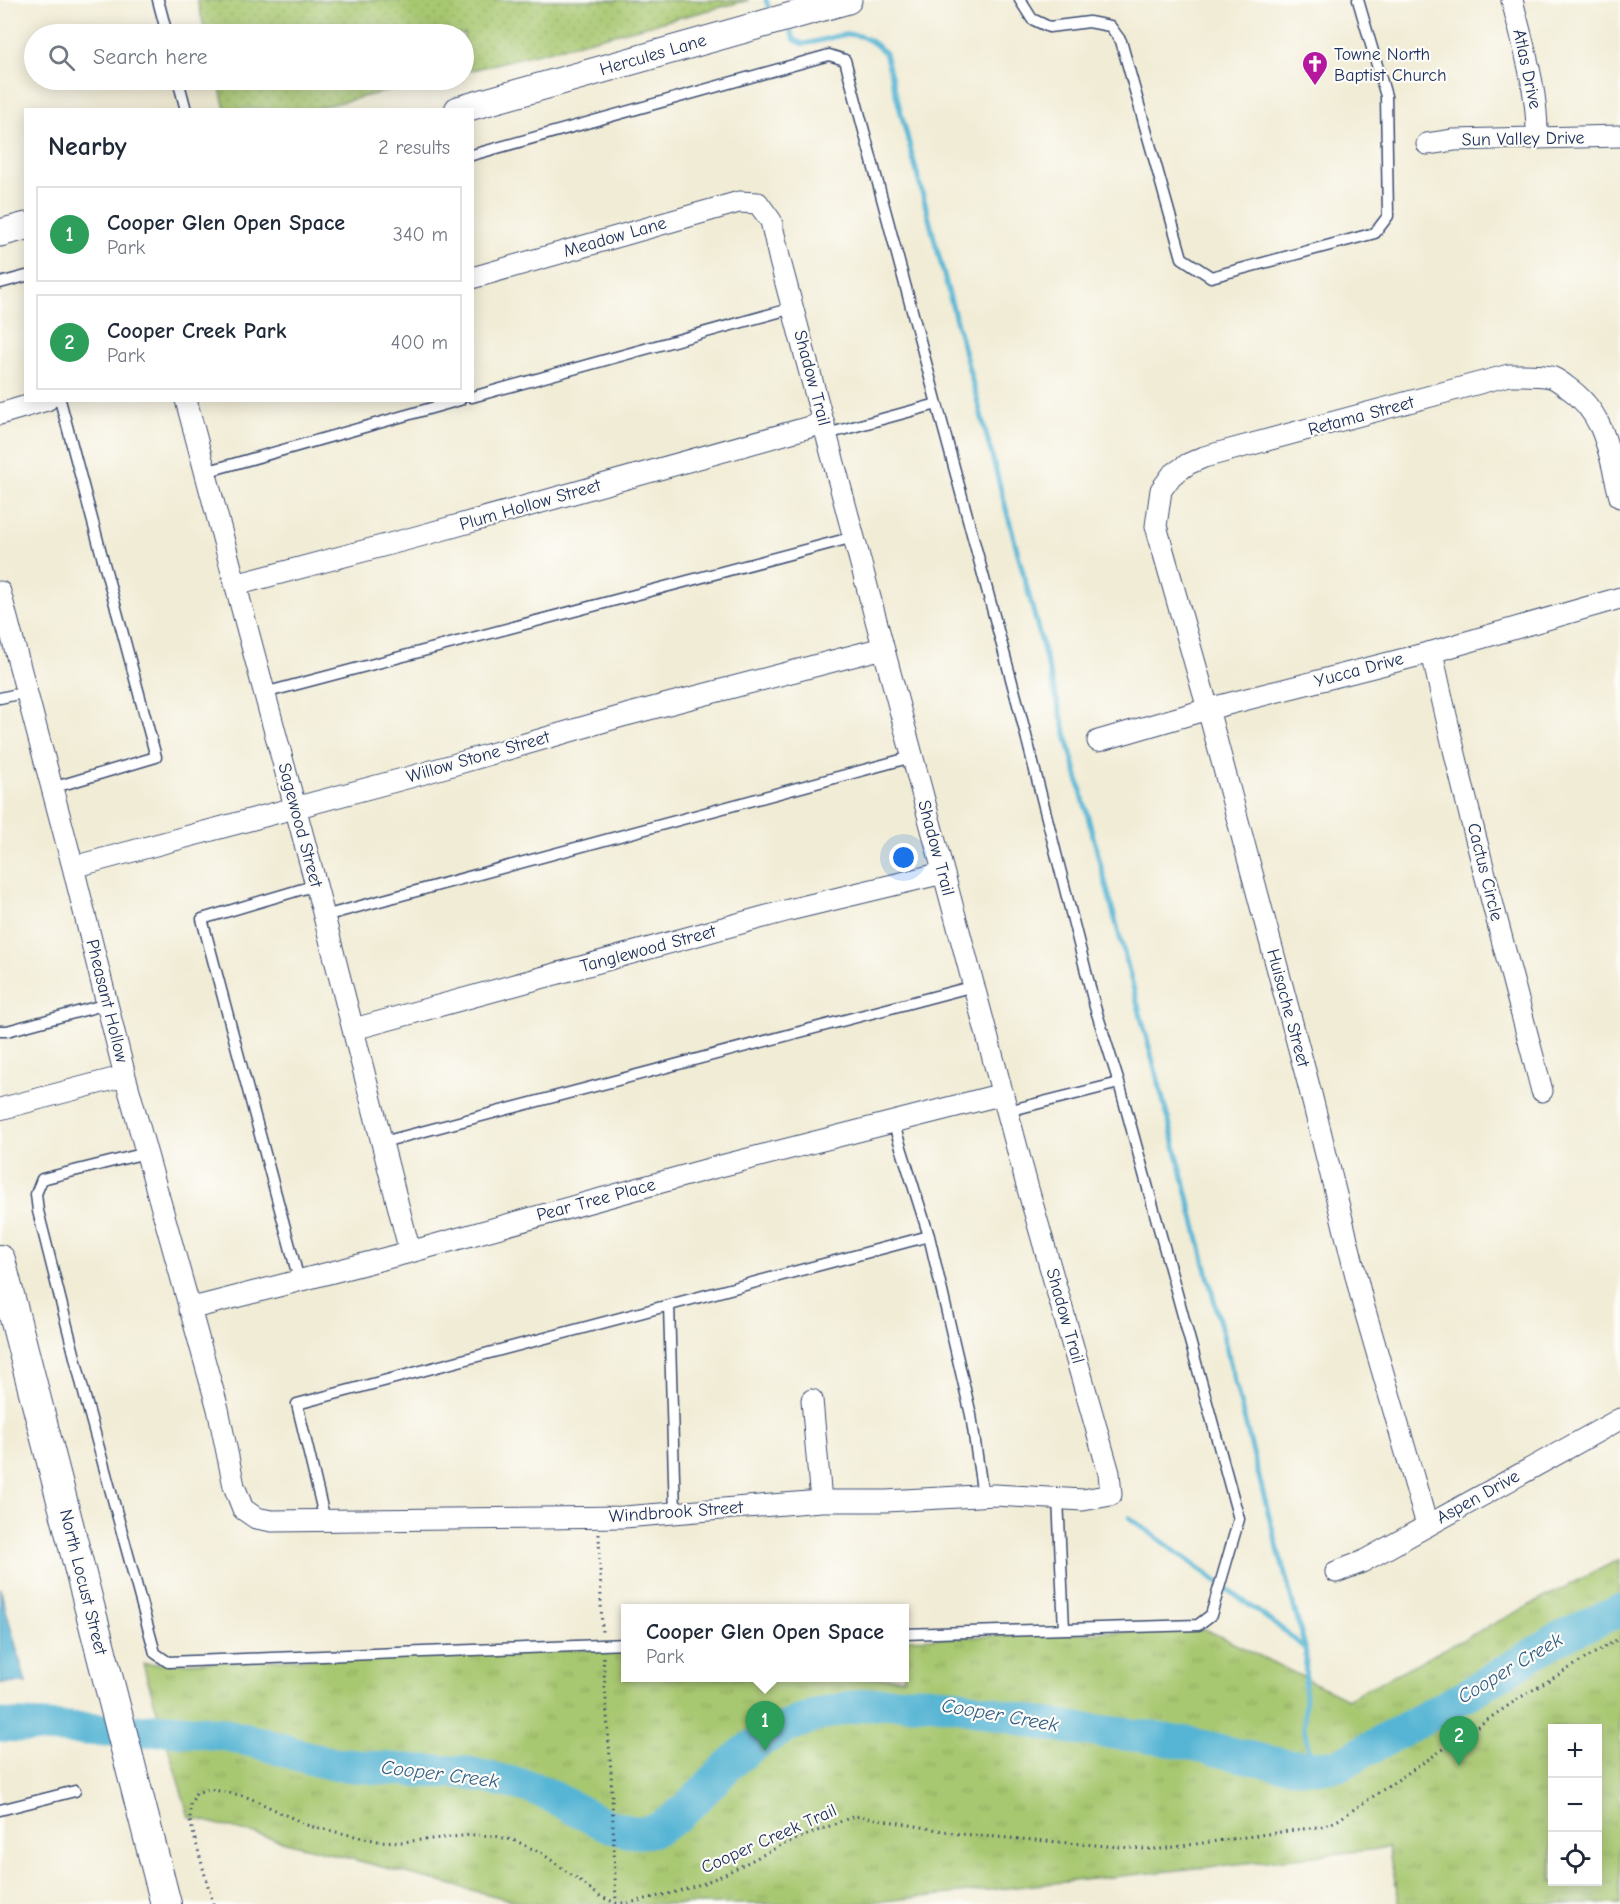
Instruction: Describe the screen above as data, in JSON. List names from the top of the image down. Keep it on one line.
{"streets":{"main road":["North Locust Street"],"street":["Hercules Lane","Atlas Drive","Sun Valley Drive","Meadow Lane","Shadow Trail","Retama Street","Plum Hollow Street","Yucca Drive","Willow Stone Street","Sagewood Street","Cactus Circle","Tanglewood Street","Pheasant Hollow","Huisache Street","Pear Tree Place","Aspen Drive","Windbrook Street"],"path":["Cooper Creek Trail"]},"crossings":[["Atlas Drive","Sun Valley Drive"],["Meadow Lane","Shadow Trail"],["Shadow Trail","Plum Hollow Street"],["Shadow Trail","Willow Stone Street"],["Shadow Trail","Tanglewood Street"],["Shadow Trail","Pear Tree Place"],["Shadow Trail","Windbrook Street"],["Retama Street","Huisache Street"],["Plum Hollow Street","Sagewood Street"],["Yucca Drive","Cactus Circle"],["Yucca Drive","Huisache Street"],["Willow Stone Street","Sagewood Street"],["Willow Stone Street","Pheasant Hollow"],["Sagewood Street","Tanglewood Street"],["Sagewood Street","Pear Tree Place"],["Pheasant Hollow","Pear Tree Place"],["Pheasant Hollow","Windbrook Street"],["Huisache Street","Aspen Drive"]],"water":["Cooper Creek"],"places":{"church":["Towne North Baptist Church"]},"page":{"search":"Search here","heading":["Nearby","2 results"],"list":[{"mark":"1","name":"Cooper Glen Open Space","note":"Park","value":"340 m"},{"mark":"2","name":"Cooper Creek Park","note":"Park","value":"400 m"}],"popup":["Cooper Glen Open Space","Park"],"pins":["1","2"],"map_buttons":["+","−"]}}
